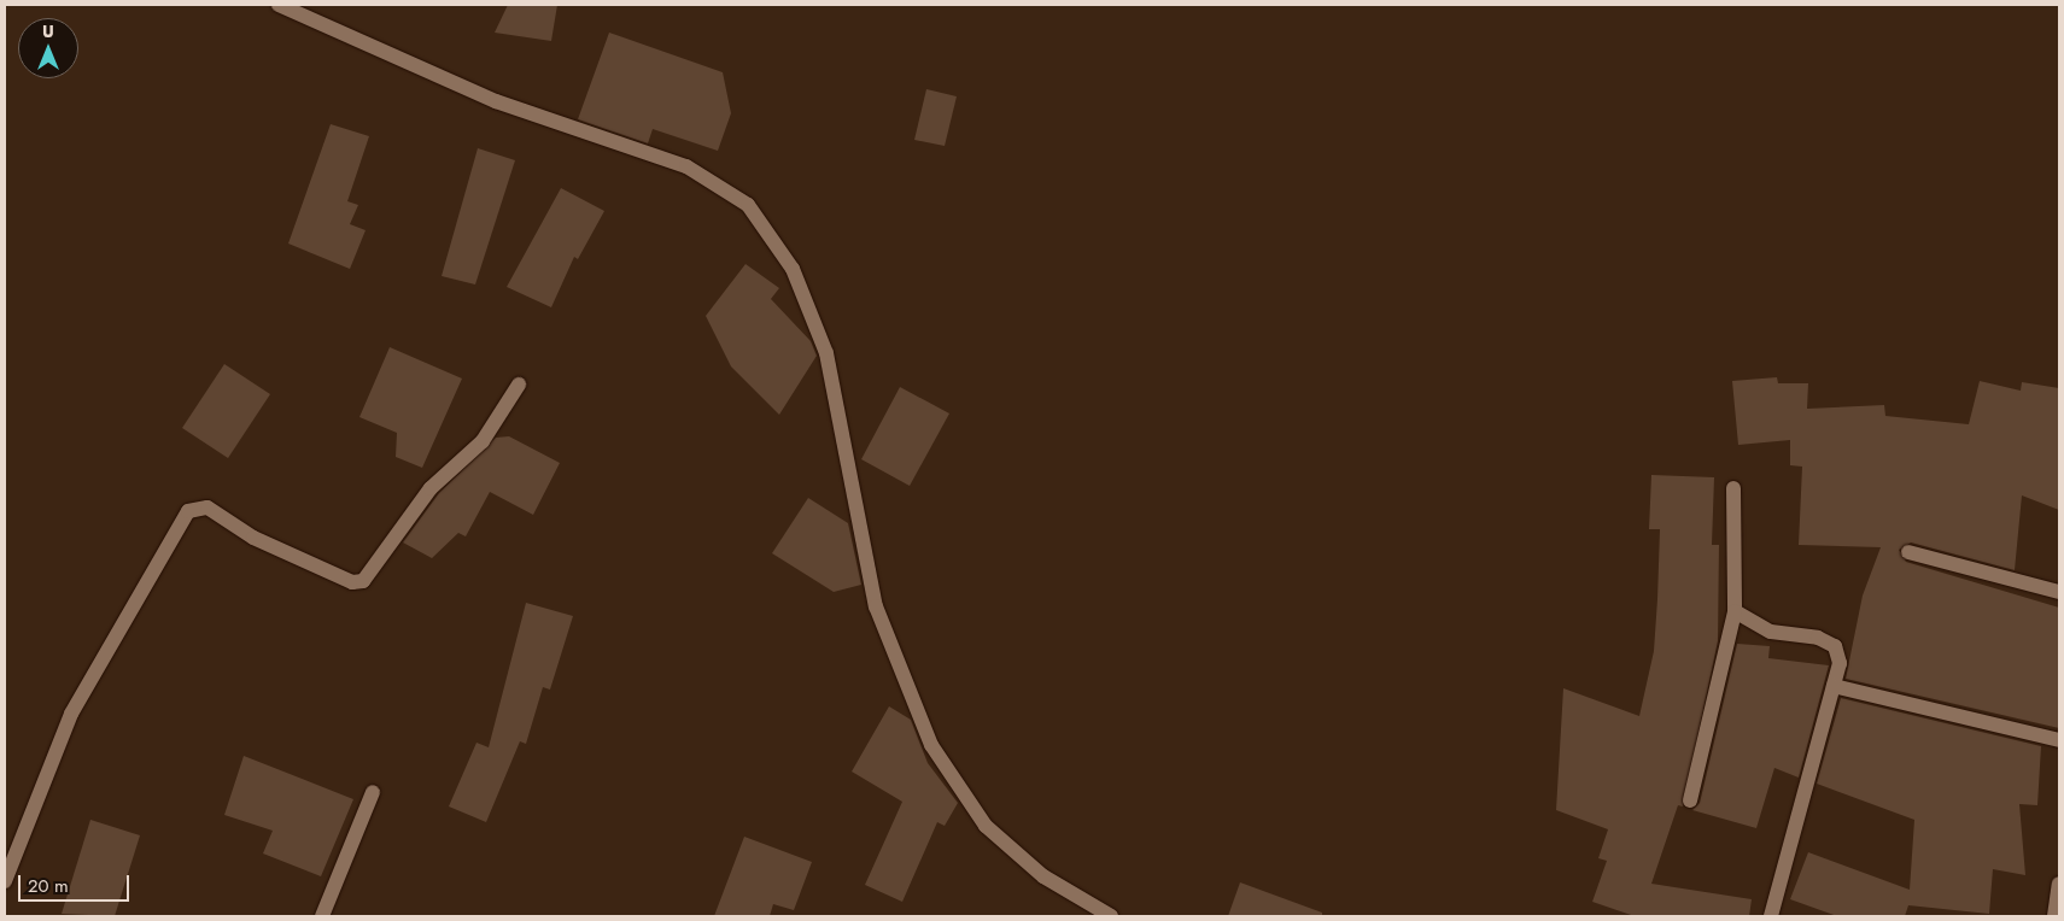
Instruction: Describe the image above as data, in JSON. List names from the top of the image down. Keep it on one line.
{"scale_bar":"20 m","north":"top"}
